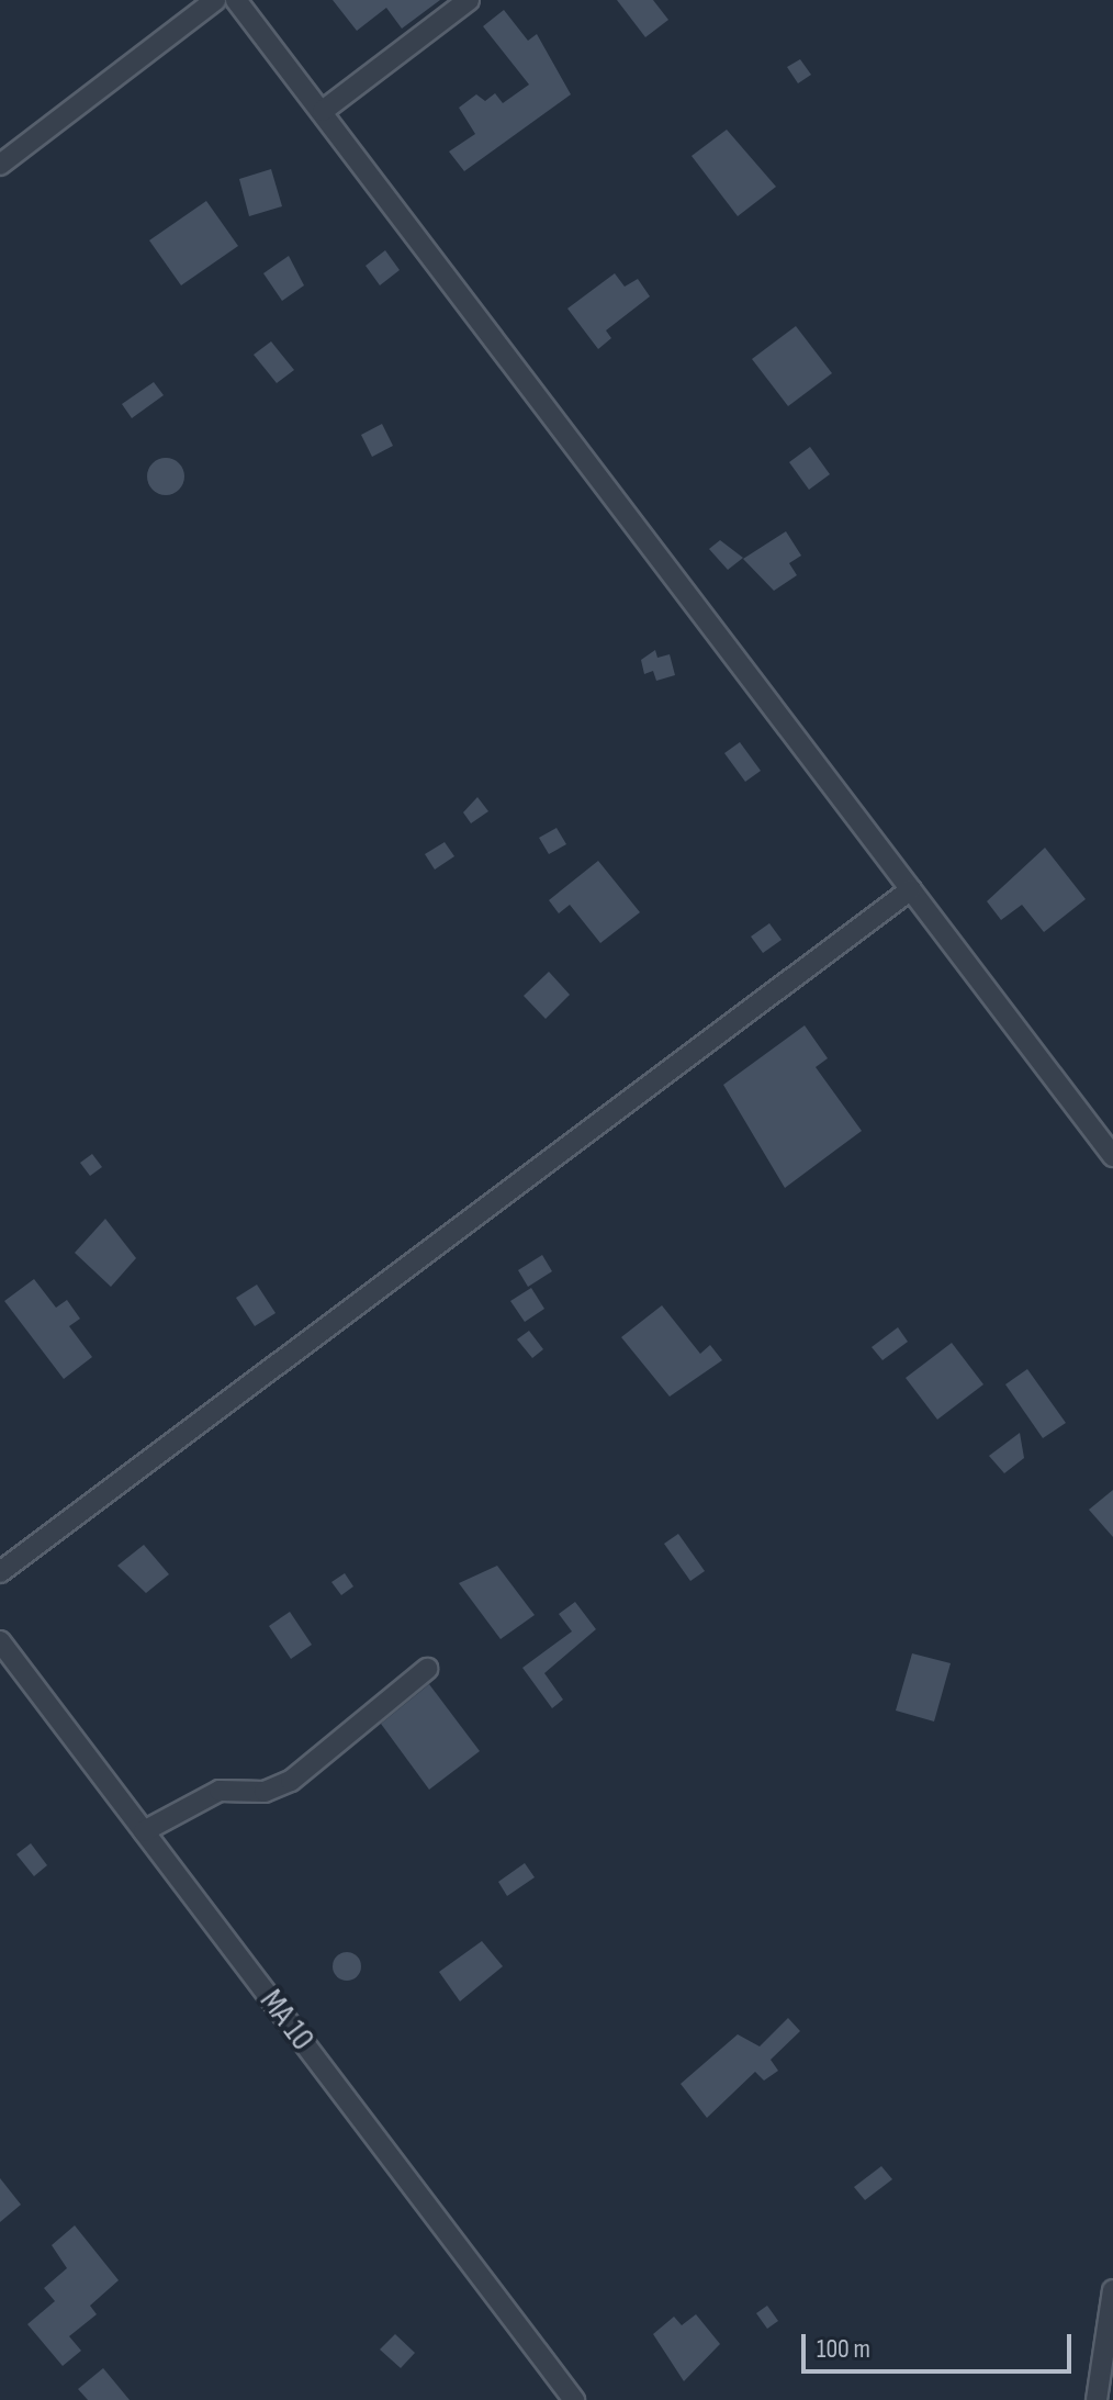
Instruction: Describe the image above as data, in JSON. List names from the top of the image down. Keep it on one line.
{"streets":{"street":["MA 10"]},"scale_bar":"100 m"}
